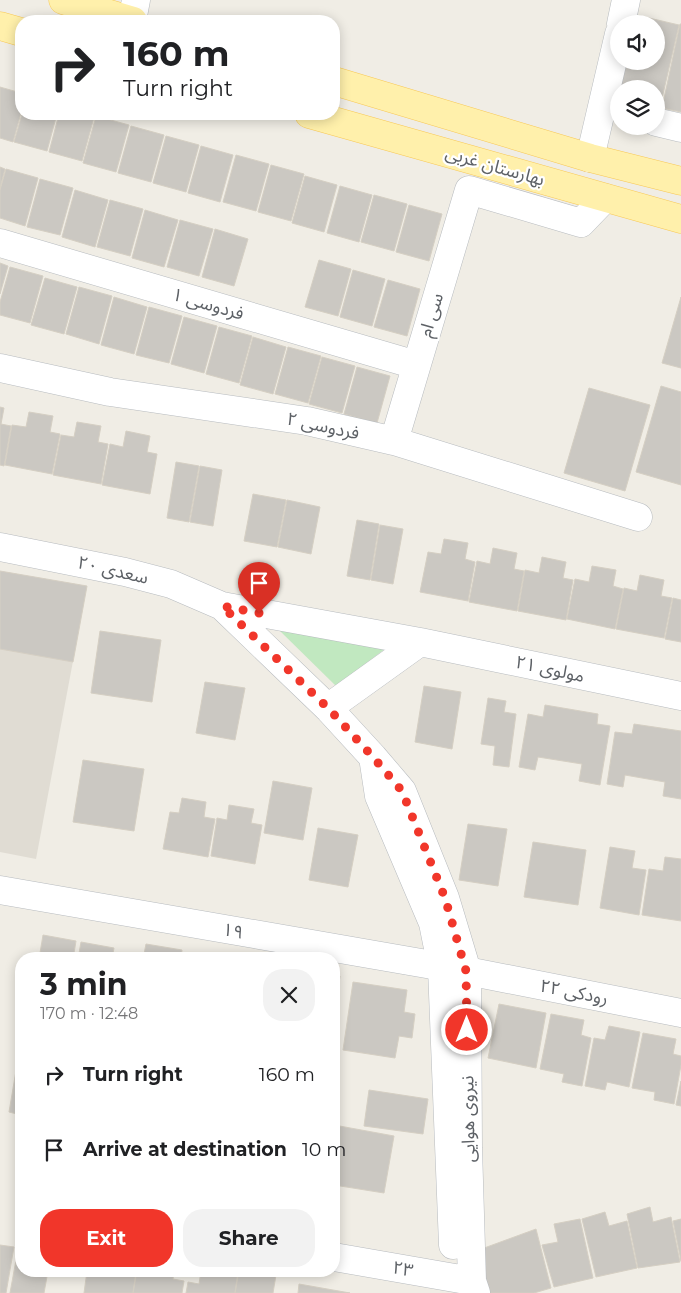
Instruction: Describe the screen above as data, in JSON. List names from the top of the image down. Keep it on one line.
{"streets":{"main road":["بهارستان غربی"],"street":["فردوسی ۱","سی ام","فردوسی ۲","سعدی ۲۰","مولوی ۲۱","۱۹","رودکی ۲۲","نیروی هوایی","۲۳"]},"crossings":[["بهارستان غربی","سی ام"],["فردوسی ۱","سی ام"],["سی ام","فردوسی ۲"],["سعدی ۲۰","مولوی ۲۱"],["سعدی ۲۰","نیروی هوایی"],["مولوی ۲۱","نیروی هوایی"],["۱۹","رودکی ۲۲"],["۱۹","نیروی هوایی"],["رودکی ۲۲","نیروی هوایی"],["نیروی هوایی","۲۳"]],"page":{"turn":["160 m","Turn right"],"heading":["3 min","170 m · 12:48"],"list":[{"name":"Turn right","value":"160 m"},{"name":"Arrive at destination","value":"10 m"}],"buttons":["Exit","Share"]}}
